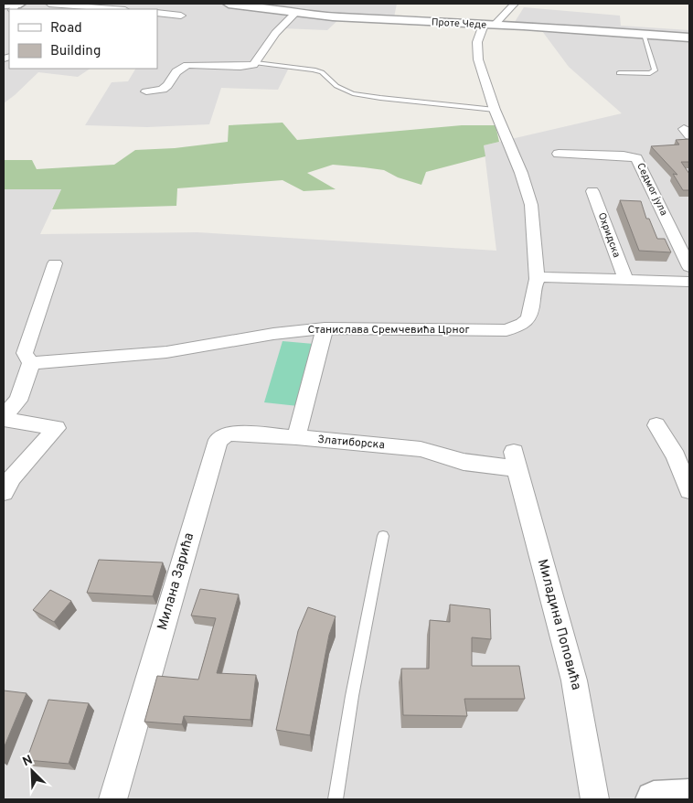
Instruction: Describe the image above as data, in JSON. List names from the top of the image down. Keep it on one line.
{"streets":{"street":["Проте Чеде","Седмог јула","Охридска","Станислава Сремчевића Црног","Златиборска","Милана Зарића","Миладина Поповића"]},"crossings":[["Златиборска","Милана Зарића"],["Златиборска","Миладина Поповића"]],"legend":["Road","Building"],"north":"top left"}
